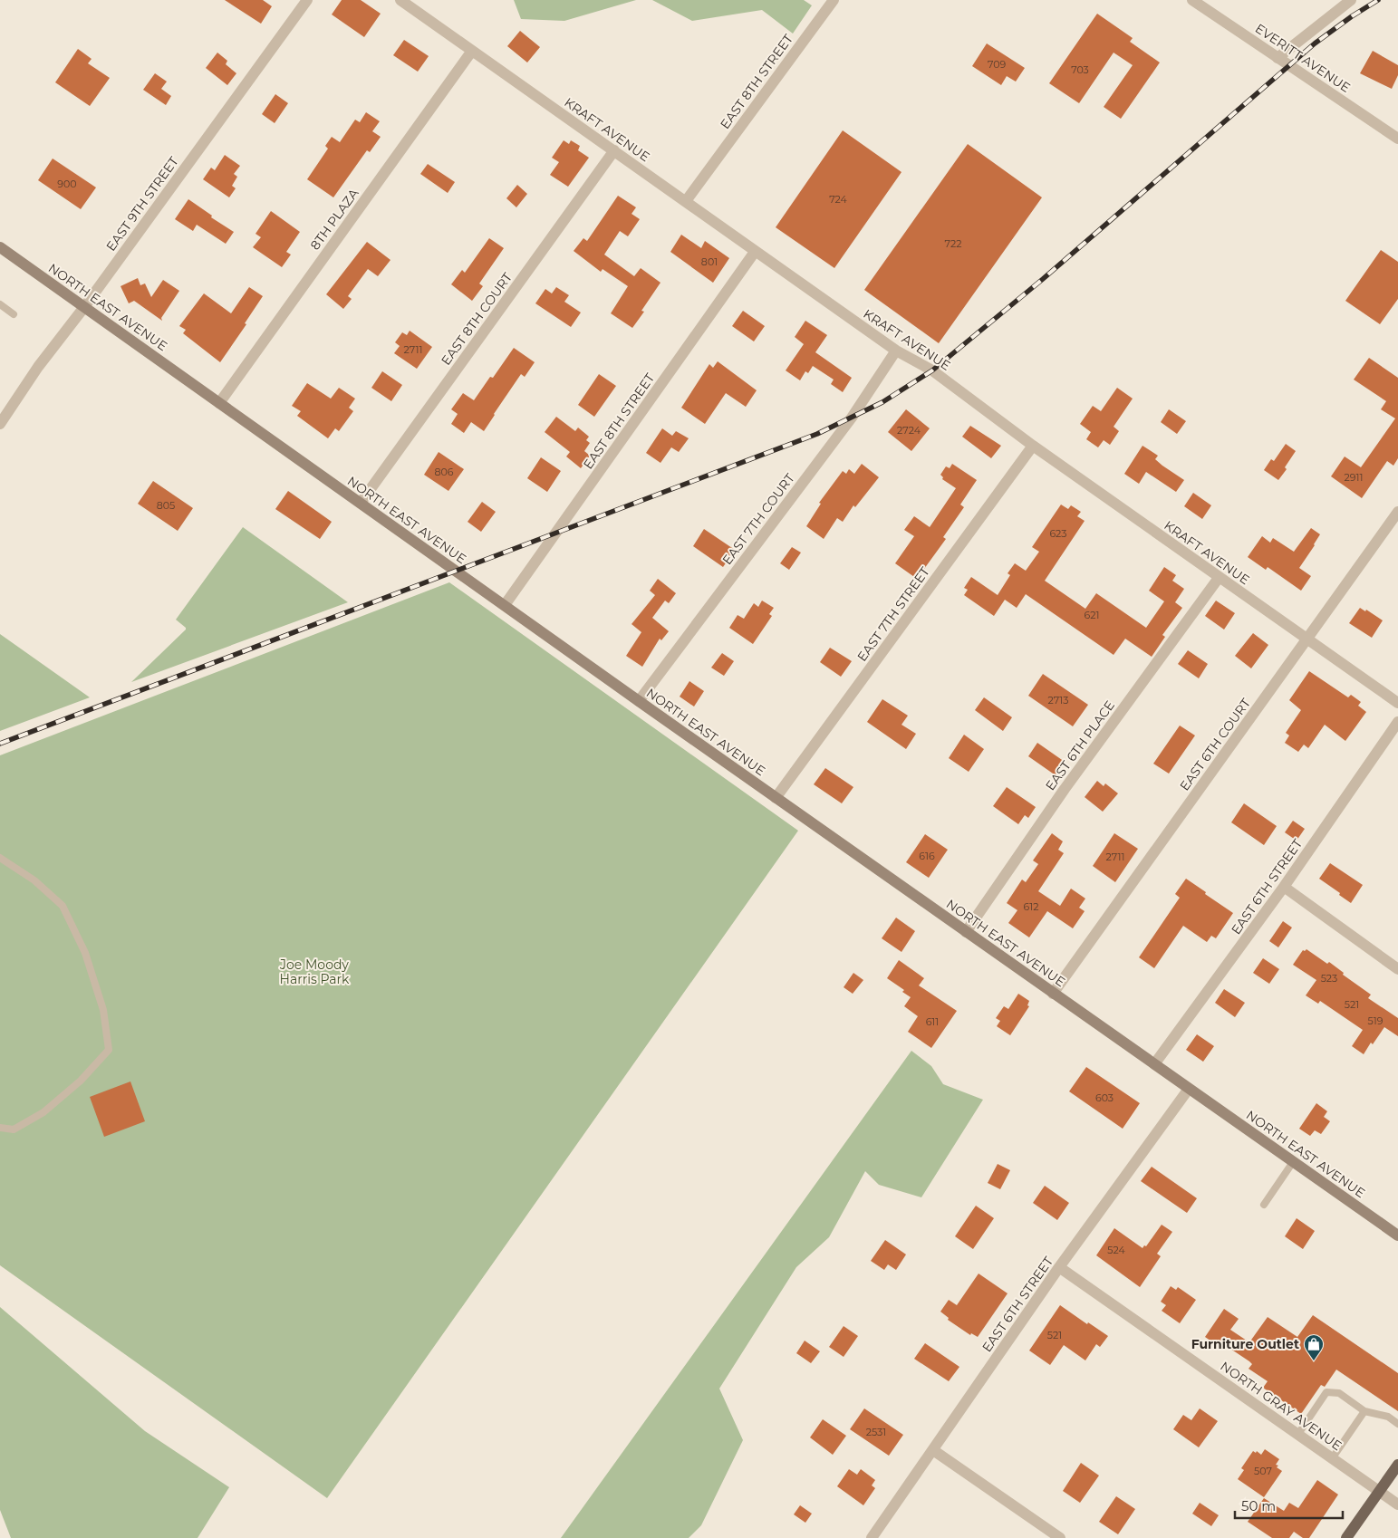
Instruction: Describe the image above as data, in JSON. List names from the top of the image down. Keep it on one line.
{"streets":{"main road":["NORTH EAST AVENUE"],"street":["EVERITT AVENUE","EAST 8TH STREET","KRAFT AVENUE","EAST 9TH STREET","8TH PLAZA","EAST 8TH COURT","EAST 7TH COURT","EAST 7TH STREET","EAST 6TH COURT","EAST 6TH PLACE","EAST 6TH STREET","NORTH GRAY AVENUE"]},"crossings":[["EAST 8TH STREET","KRAFT AVENUE"],["EAST 8TH STREET","NORTH EAST AVENUE"],["KRAFT AVENUE","8TH PLAZA"],["KRAFT AVENUE","EAST 8TH COURT"],["KRAFT AVENUE","EAST 7TH COURT"],["KRAFT AVENUE","EAST 7TH STREET"],["KRAFT AVENUE","EAST 6TH COURT"],["KRAFT AVENUE","EAST 6TH PLACE"],["EAST 9TH STREET","NORTH EAST AVENUE"],["8TH PLAZA","NORTH EAST AVENUE"],["NORTH EAST AVENUE","EAST 8TH COURT"],["NORTH EAST AVENUE","EAST 7TH COURT"],["NORTH EAST AVENUE","EAST 7TH STREET"],["NORTH EAST AVENUE","EAST 6TH COURT"],["NORTH EAST AVENUE","EAST 6TH PLACE"],["NORTH EAST AVENUE","EAST 6TH STREET"],["EAST 6TH STREET","NORTH GRAY AVENUE"]],"parks":["Joe Moody Harris Park"],"places":{"shop":["Furniture Outlet"]},"house_numbers":["709","703","900","724","722","801","2711","2724","806","2911","805","623","621","2713","616","2711","612","523","521","519","611","603","524","521","2531","507"],"scale_bar":"50 m"}
